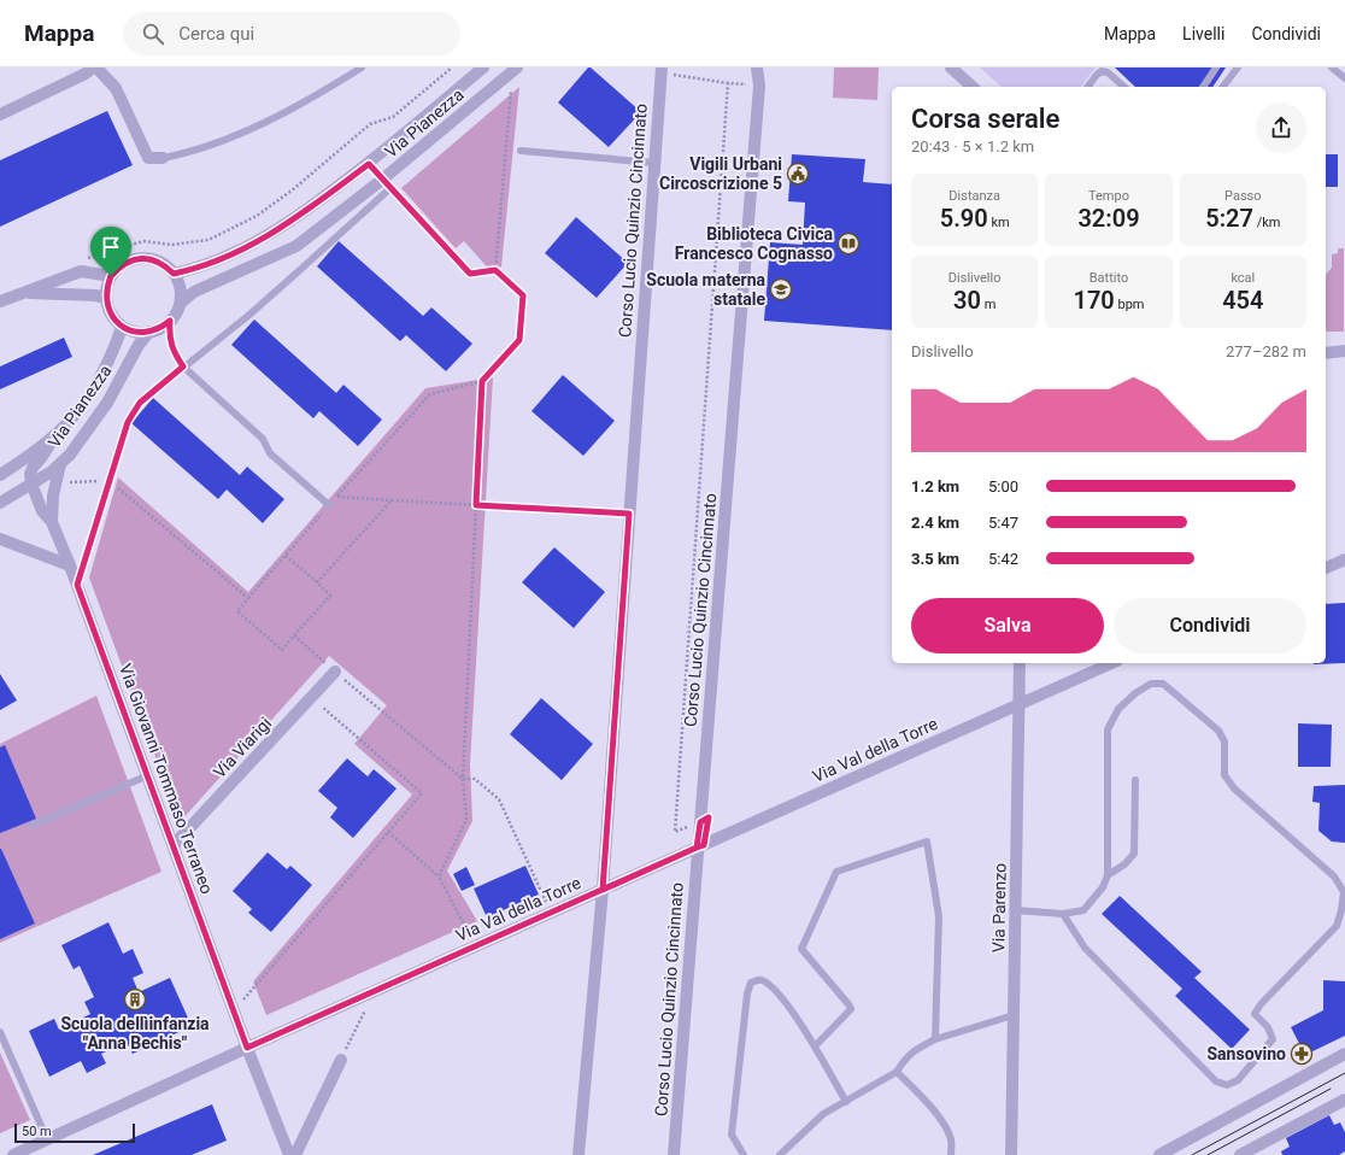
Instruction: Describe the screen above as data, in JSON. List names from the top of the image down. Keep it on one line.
{"streets":{"street":["Via Pianezza","Corso Lucio Quinzio Cincinnato","Via Viarigi","Via Val della Torre","Via Giovanni Tommaso Terraneo","Via Parenzo"]},"crossings":[["Via Pianezza","Via Giovanni Tommaso Terraneo"],["Corso Lucio Quinzio Cincinnato","Via Val della Torre"],["Via Viarigi","Via Giovanni Tommaso Terraneo"],["Via Val della Torre","Via Giovanni Tommaso Terraneo"],["Via Val della Torre","Via Parenzo"]],"places":{"public building":["Vigili Urbani Circoscrizione 5"],"library":["Biblioteca Civica Francesco Cognasso"],"school or university":["Scuola materna statale"],"building":["Scuola dellìinfanzia \"Anna Bechis\""],"pharmacy":["Sansovino"]},"scale_bar":"50 m","page":{"header":"Mappa","search":"Cerca qui","nav":["Mappa","Livelli","Condividi"],"heading":["Corsa serale","20:43 · 5 × 1.2 km"],"stats":[["Distanza","5.90 km"],["Tempo","32:09"],["Passo","5:27 /km"],["Dislivello","30 m"],["Battito","170 bpm"],["kcal","454"]],"chart":["Dislivello","277–282 m"],"list":[{"name":"1.2 km","note":"5:00"},{"name":"2.4 km","note":"5:47"},{"name":"3.5 km","note":"5:42"}],"buttons":["Salva","Condividi"],"scale":"50 m"}}
